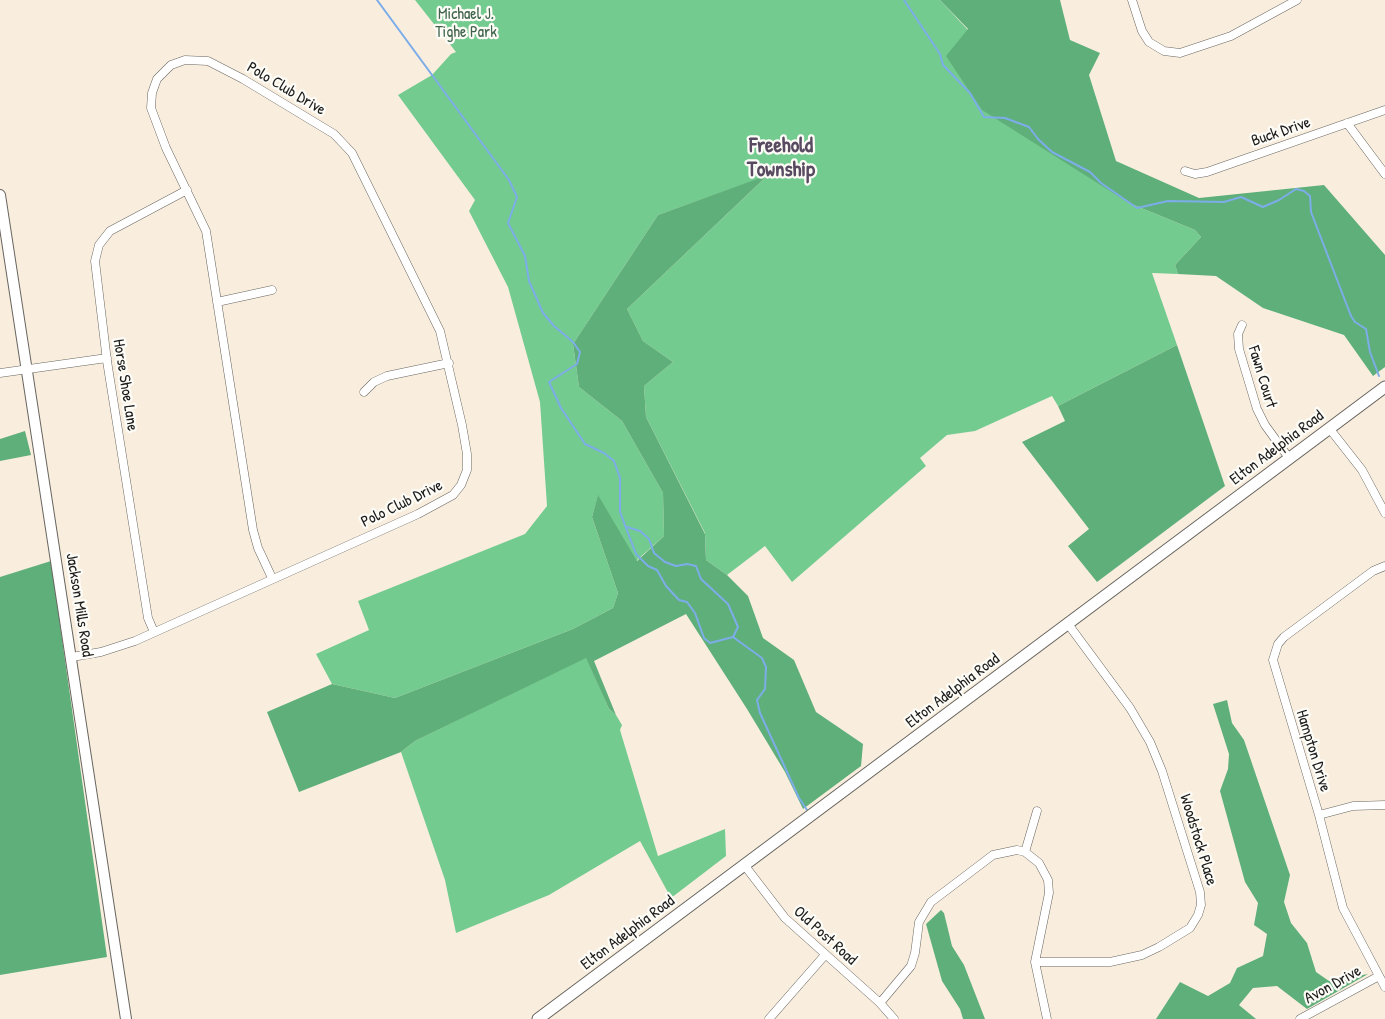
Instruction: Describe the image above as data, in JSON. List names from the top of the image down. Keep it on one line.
{"streets":{"main road":["Elton Adelphia Road","Jackson Mills Road"],"street":["Polo Club Drive","Buck Drive","Fawn Court","Horse Shoe Lane","Hampton Drive","Woodstock Place","Old Post Road","Avon Drive"]},"crossings":[["Polo Club Drive","Horse Shoe Lane"],["Polo Club Drive","Jackson Mills Road"],["Fawn Court","Elton Adelphia Road"],["Elton Adelphia Road","Woodstock Place"],["Elton Adelphia Road","Old Post Road"],["Hampton Drive","Avon Drive"]],"districts":["Freehold Township"],"parks":["Michael J. Tighe Park"]}
